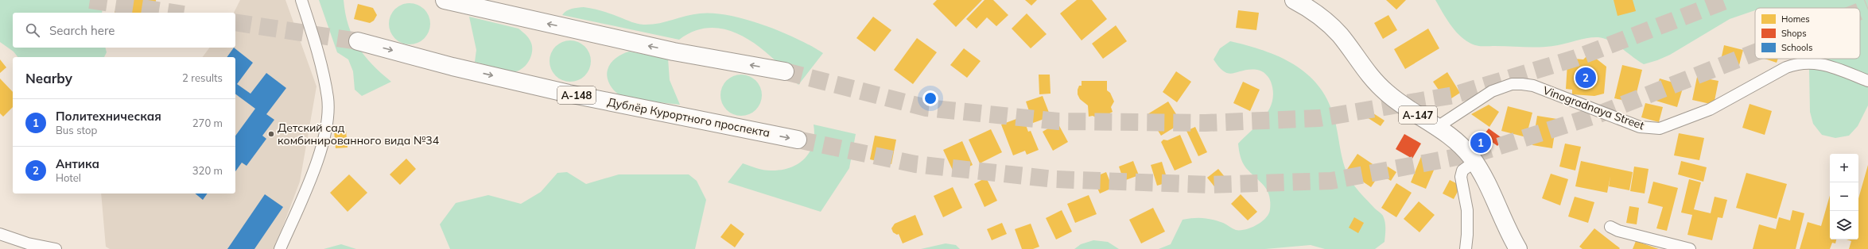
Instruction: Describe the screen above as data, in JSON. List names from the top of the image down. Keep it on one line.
{"streets":{"main road":["А-148","А-147","Дублёр Курортного проспекта"],"street":["Vinogradnaya Street"]},"crossings":[["Vinogradnaya Street","А-147"]],"places":["Детский сад комбинированного вида №34"],"legend":["Homes","Shops","Schools"],"page":{"search":"Search here","heading":["Nearby","2 results"],"pins":["2","1"],"list":[{"mark":"1","name":"Политехническая","note":"Bus stop","value":"270 m"},{"mark":"2","name":"Антика","note":"Hotel","value":"320 m"}],"map_buttons":["+","−"]}}
